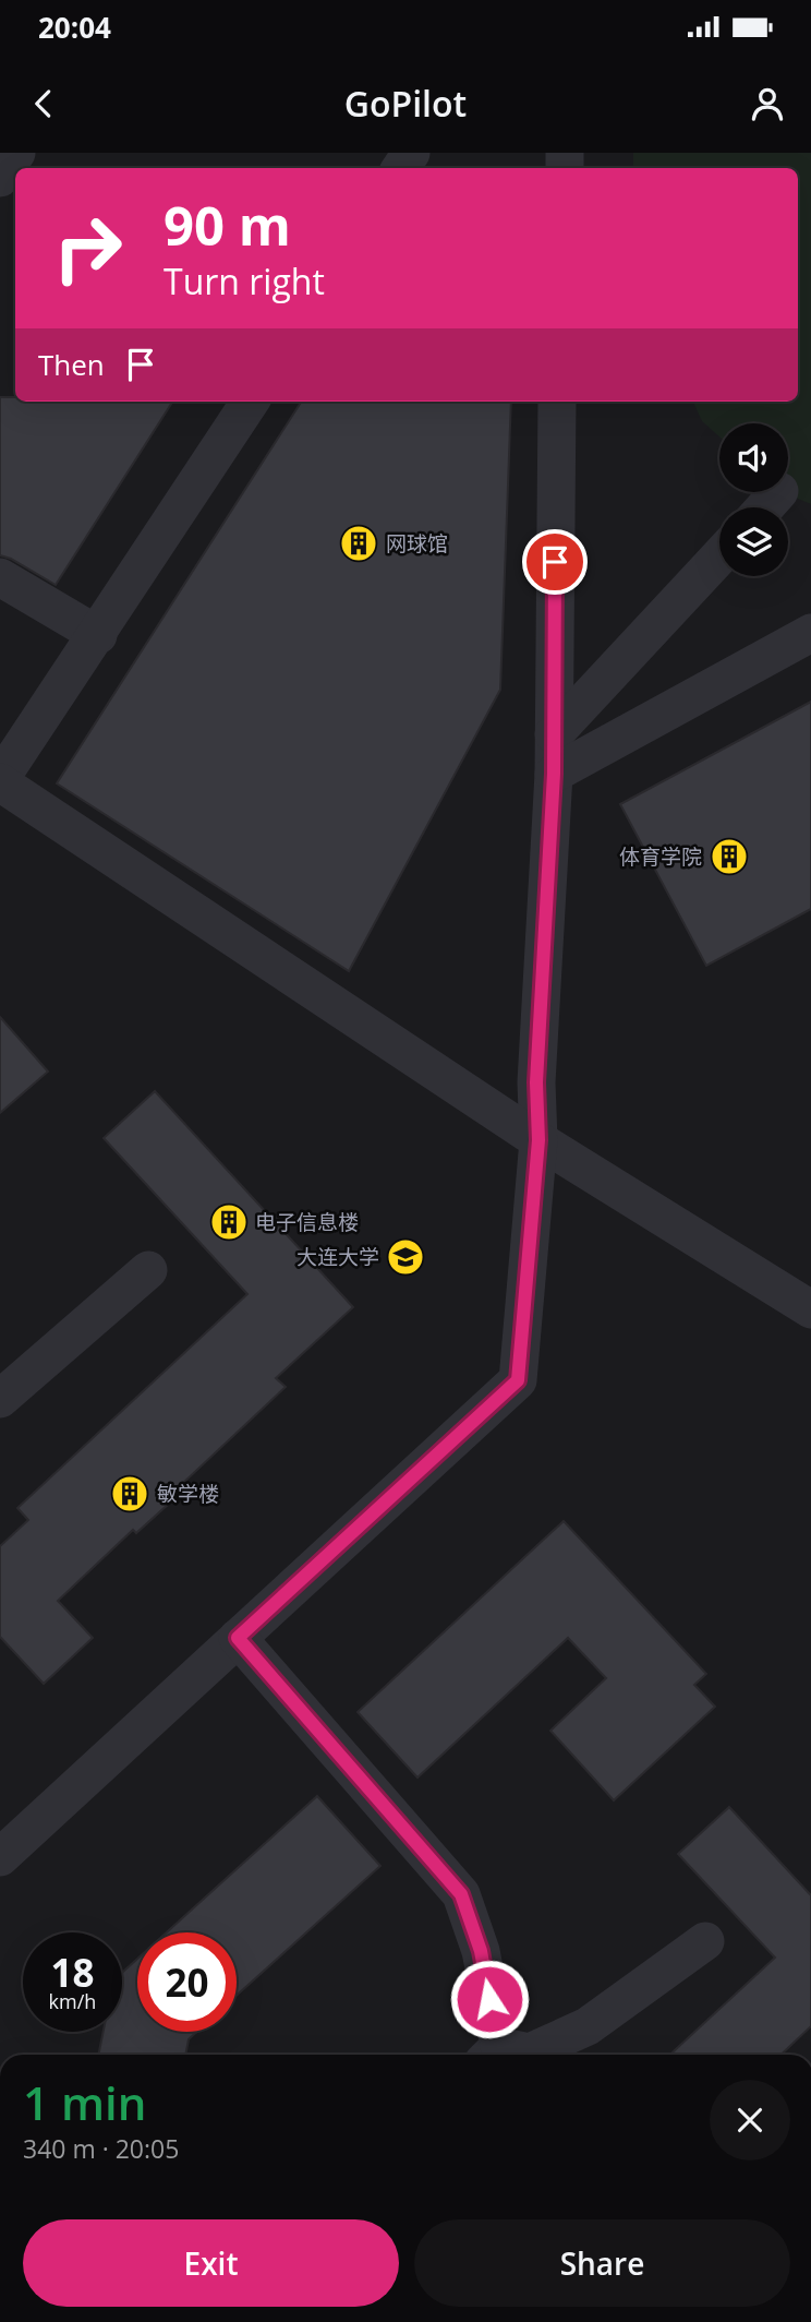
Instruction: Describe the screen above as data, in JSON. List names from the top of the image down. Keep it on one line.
{"places":{"building":["网球馆","体育学院","电子信息楼","敏学楼"],"school or university":["大连大学"]},"page":{"status":"20:04","header":"GoPilot","turn":["90 m","Turn right"],"then":"Then","speed":"18 km/h","limit":"20","heading":["1 min","340 m · 20:05"],"buttons":["Exit","Share"]}}
